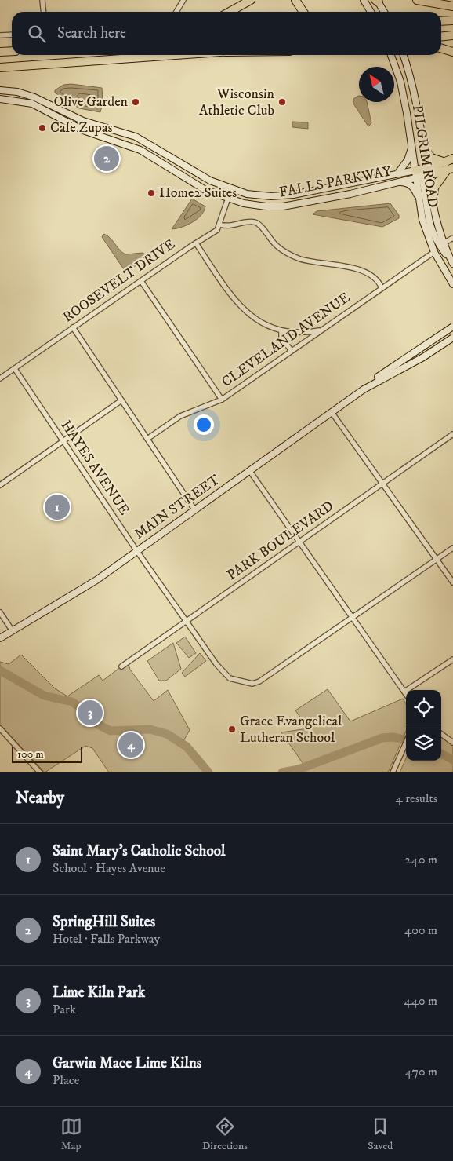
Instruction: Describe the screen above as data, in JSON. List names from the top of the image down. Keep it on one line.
{"streets":{"street":["PILGRIM ROAD","FALLS PARKWAY","ROOSEVELT DRIVE","CLEVELAND AVENUE","HAYES AVENUE","MAIN STREET","PARK BOULEVARD"]},"crossings":[["PILGRIM ROAD","FALLS PARKWAY"],["PILGRIM ROAD","CLEVELAND AVENUE"],["FALLS PARKWAY","ROOSEVELT DRIVE"],["ROOSEVELT DRIVE","HAYES AVENUE"],["HAYES AVENUE","MAIN STREET"],["HAYES AVENUE","PARK BOULEVARD"]],"places":["Olive Garden","Wisconsin Athletic Club","Cafe Zupas","Home2 Suites","Grace Evangelical Lutheran School"],"scale_bar":"100 m","north":"top left","page":{"search":"Search here","pins":["2","1","3","4"],"scale":"100 m","heading":["Nearby","4 results"],"list":[{"mark":"1","name":"Saint Mary's Catholic School","note":"School · Hayes Avenue","value":"240 m"},{"mark":"2","name":"SpringHill Suites","note":"Hotel · Falls Parkway","value":"400 m"},{"mark":"3","name":"Lime Kiln Park","note":"Park","value":"440 m"},{"mark":"4","name":"Garwin Mace Lime Kilns","note":"Place","value":"470 m"}],"nav":["Map","Directions","Saved"]}}
